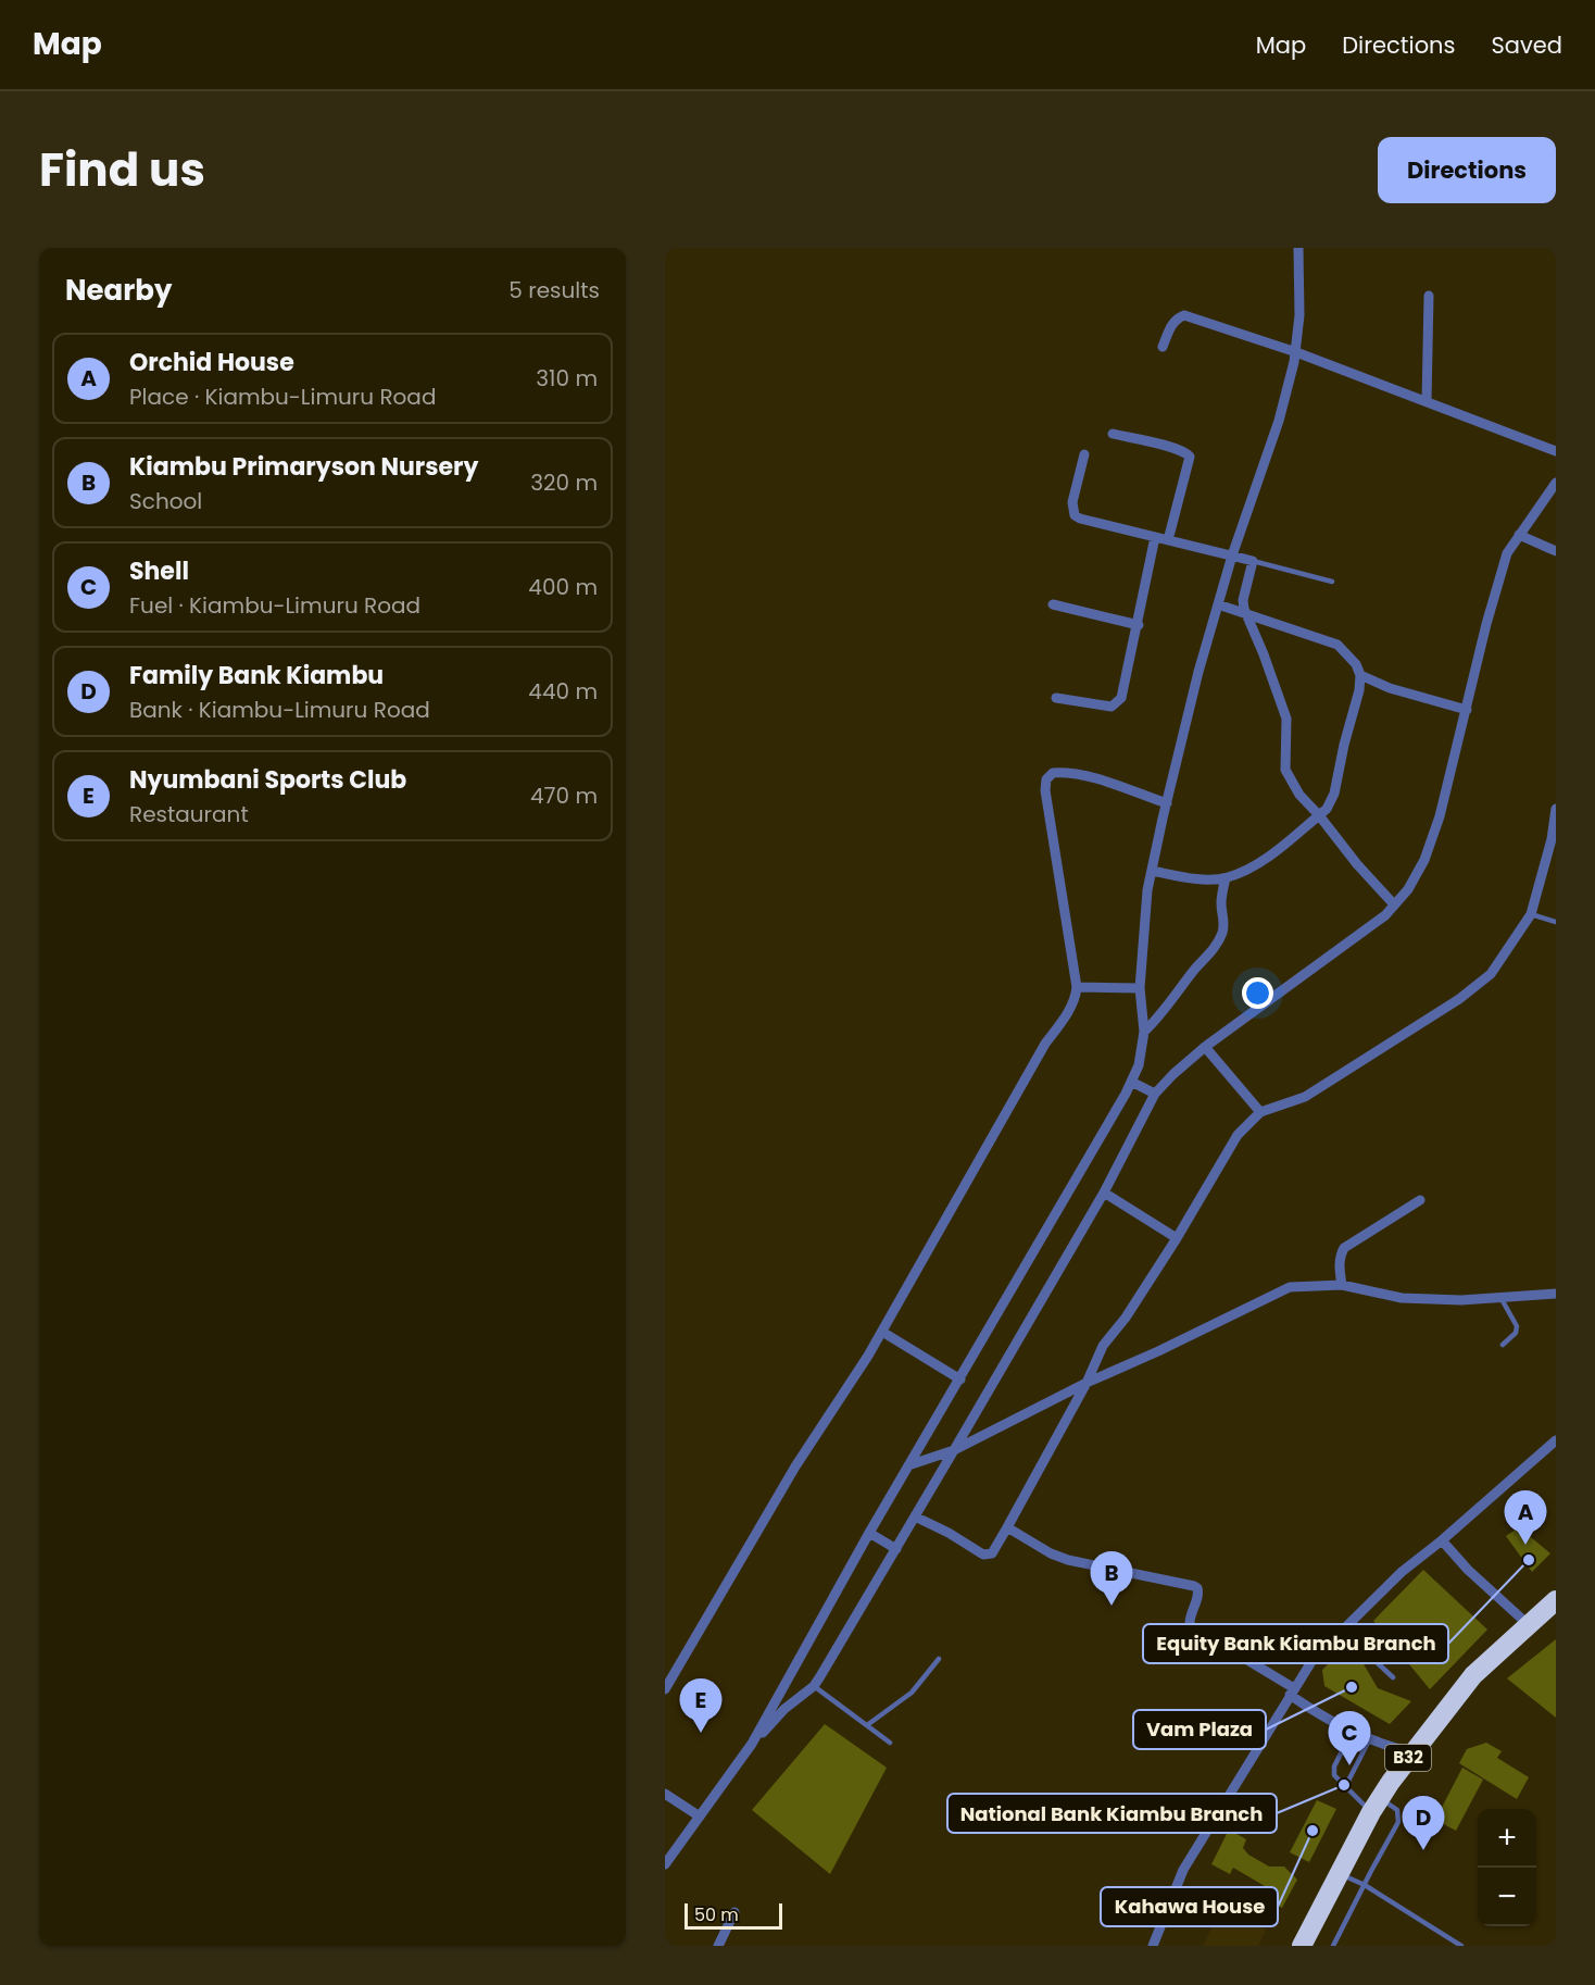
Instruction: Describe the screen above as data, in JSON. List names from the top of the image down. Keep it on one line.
{"streets":{"highway":["B32"]},"places":["Equity Bank Kiambu Branch","Vam Plaza","National Bank Kiambu Branch","Kahawa House"],"scale_bar":"50 m","page":{"header":"Map","nav":["Map","Directions","Saved"],"title":"Find us","buttons":"Directions","heading":["Nearby","5 results"],"list":[{"mark":"A","name":"Orchid House","note":"Place · Kiambu-Limuru Road","value":"310 m"},{"mark":"B","name":"Kiambu Primaryson Nursery","note":"School","value":"320 m"},{"mark":"C","name":"Shell","note":"Fuel · Kiambu-Limuru Road","value":"400 m"},{"mark":"D","name":"Family Bank Kiambu","note":"Bank · Kiambu-Limuru Road","value":"440 m"},{"mark":"E","name":"Nyumbani Sports Club","note":"Restaurant","value":"470 m"}],"pins":["A","B","E","C","D"],"map_buttons":["+","−"],"scale":"50 m"}}
